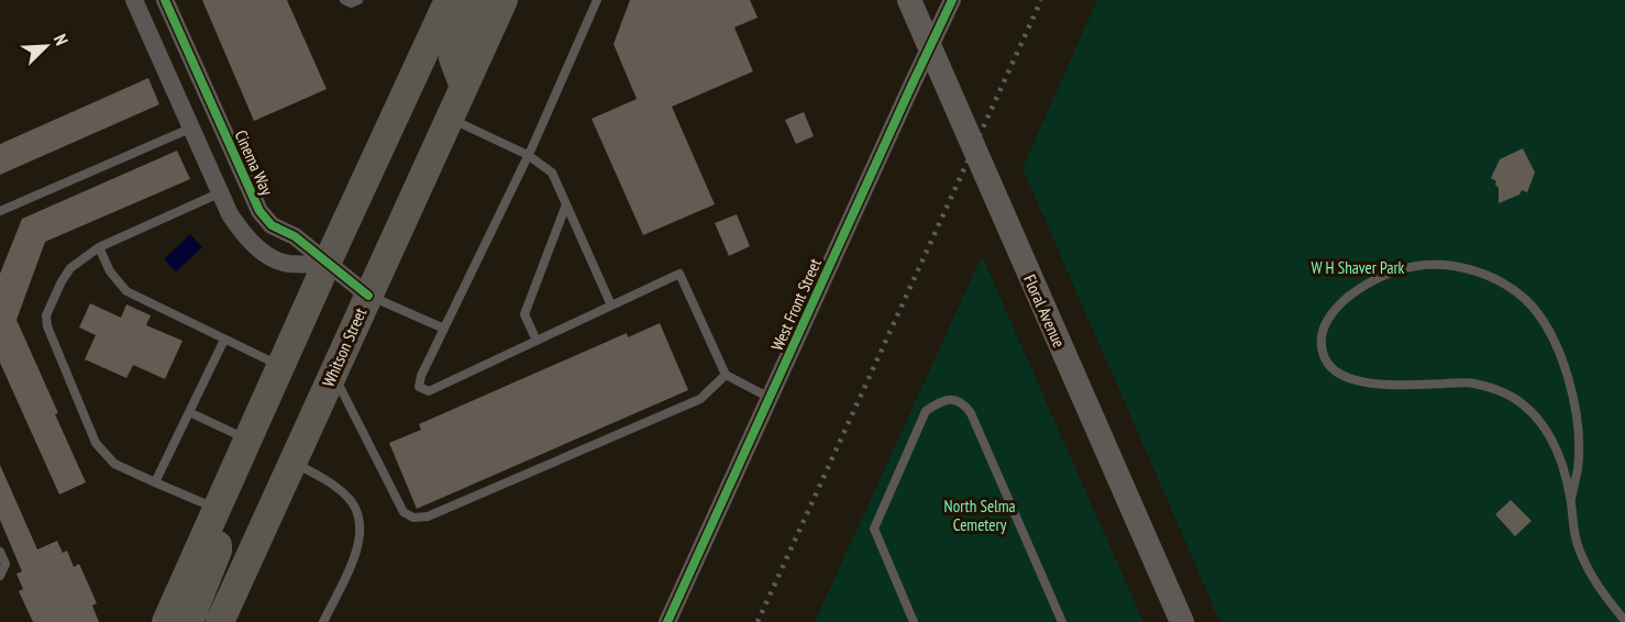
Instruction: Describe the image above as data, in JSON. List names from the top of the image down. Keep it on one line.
{"streets":{"main road":["Floral Avenue","Whitson Street"],"street":["Cinema Way","West Front Street"]},"crossings":[["Cinema Way","Whitson Street"],["West Front Street","Floral Avenue"]],"parks":["W H Shaver Park","North Selma Cemetery"],"north":"top right"}
